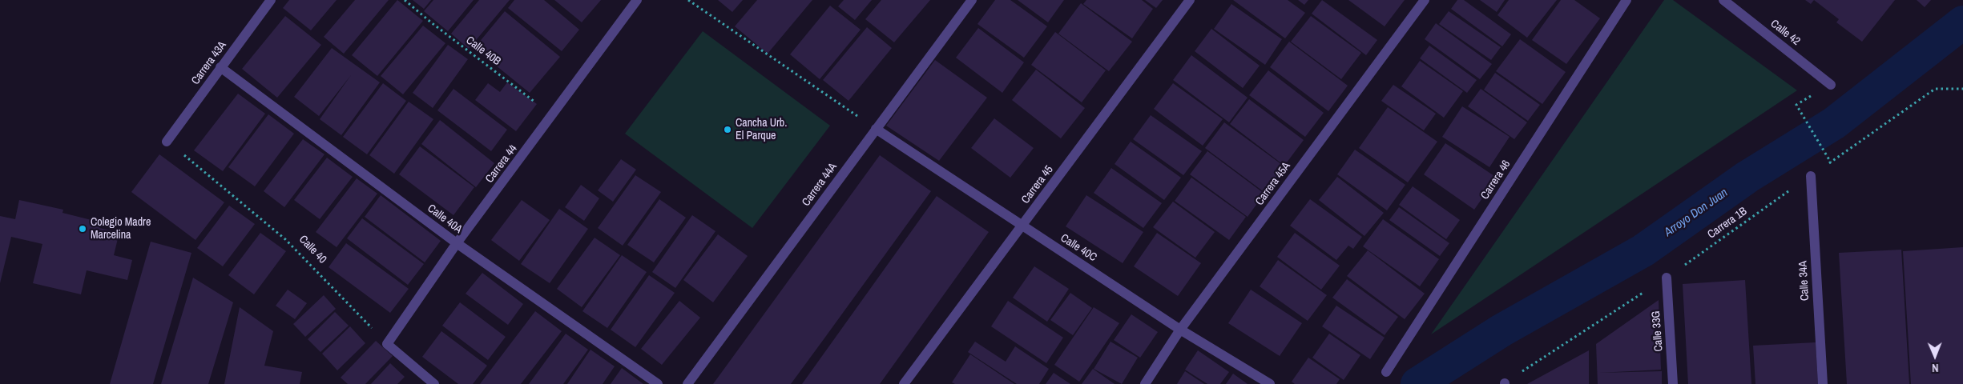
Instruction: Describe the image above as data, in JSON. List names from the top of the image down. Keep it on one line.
{"streets":{"street":["Calle 42","Carrera 43A","Carrera 44","Carrera 46","Carrera 45A","Carrera 44A","Carrera 45","Calle 40A","Calle 40C","Calle 34A","Calle 33G"],"path":["Calle 40B","Carrera 1B","Calle 40"]},"crossings":[["Calle 40B","Carrera 44"],["Carrera 43A","Calle 40A"],["Carrera 43A","Calle 40"],["Carrera 44","Calle 40A"],["Carrera 44","Calle 40"],["Carrera 45A","Calle 40C"],["Carrera 44A","Calle 40C"],["Carrera 45","Calle 40C"],["Carrera 1B","Calle 34A"],["Carrera 1B","Calle 33G"]],"water":["Arroyo Don Juan"],"places":["Cancha Urb. El Parque","Colegio Madre Marcelina"],"north":"bottom"}
